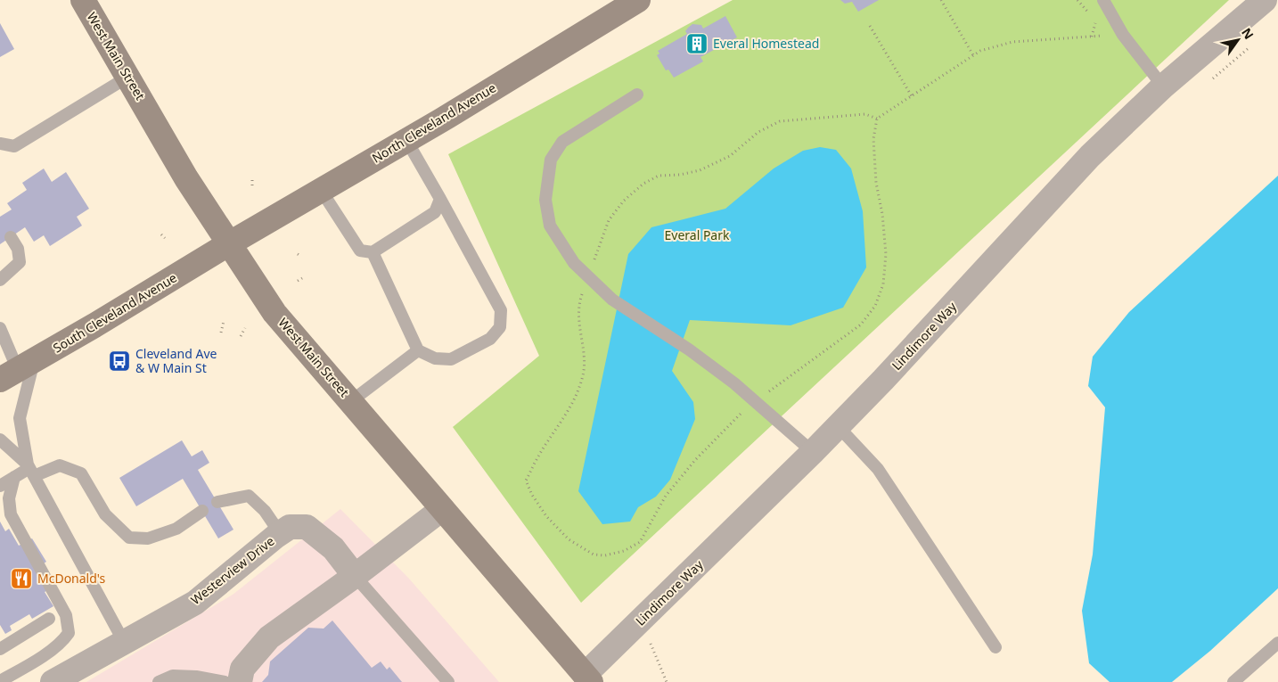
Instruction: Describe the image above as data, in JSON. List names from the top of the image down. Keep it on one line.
{"streets":{"main road":["West Main Street","North Cleveland Avenue","South Cleveland Avenue"],"street":["Lindimore Way","Westerview Drive"]},"crossings":[["West Main Street","North Cleveland Avenue"],["West Main Street","South Cleveland Avenue"],["West Main Street","Lindimore Way"],["North Cleveland Avenue","South Cleveland Avenue"]],"parks":["Everal Park"],"places":{"building":["Everal Homestead"],"bus stop":["Cleveland Ave & W Main St"],"restaurant":["McDonald's"]},"north":"top right"}
